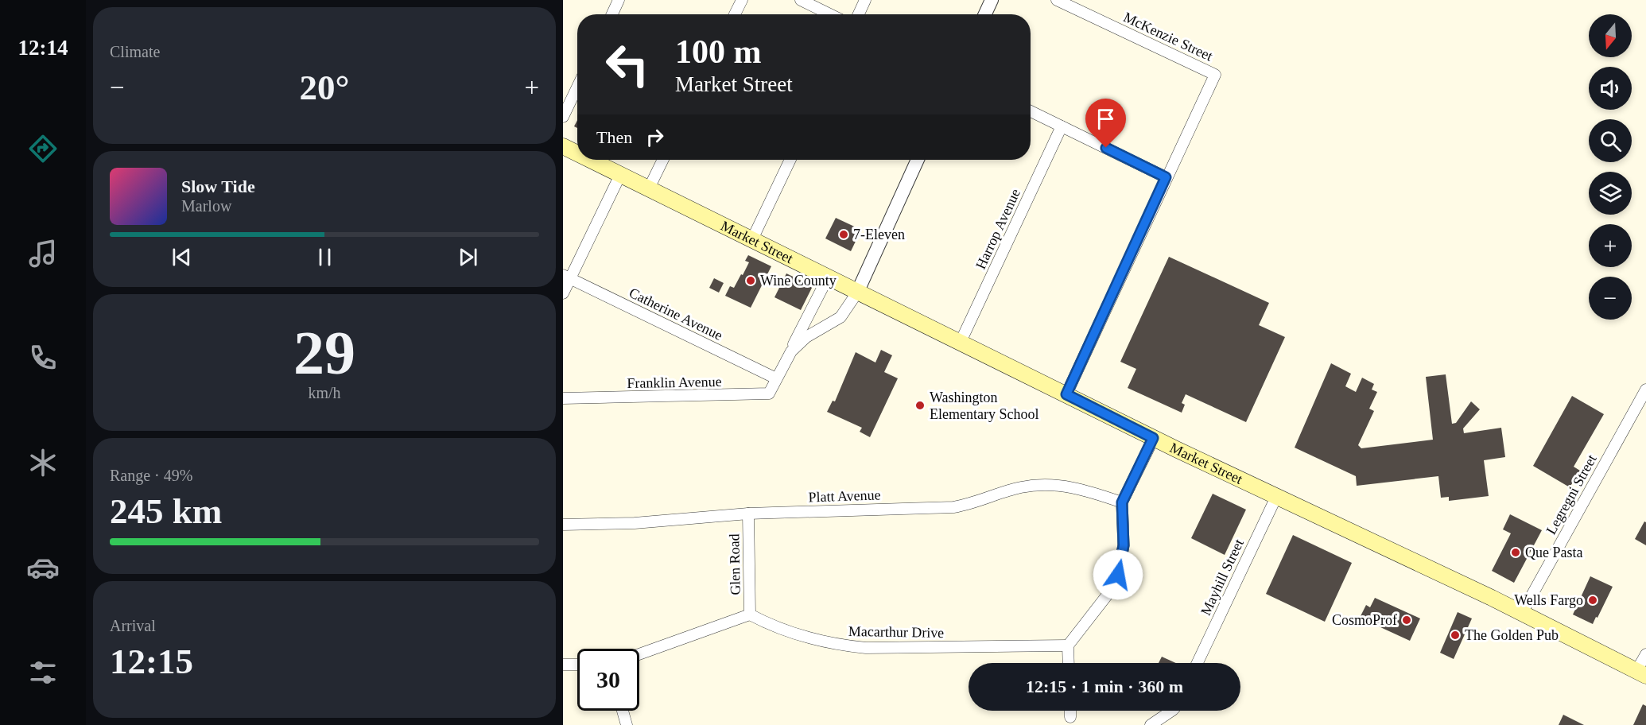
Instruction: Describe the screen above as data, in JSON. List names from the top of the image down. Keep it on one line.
{"streets":{"main road":["Market Street"],"street":["McKenzie Street","Harrop Avenue","Catherine Avenue","Franklin Avenue","Legregni Street","Platt Avenue","Glen Road","Mayhill Street","Macarthur Drive"]},"crossings":[["Harrop Avenue","Market Street"],["Market Street","Legregni Street"],["Market Street","Mayhill Street"],["Catherine Avenue","Franklin Avenue"],["Platt Avenue","Glen Road"],["Glen Road","Macarthur Drive"]],"places":["7-Eleven","Wine County","Washington Elementary School","Que Pasta","Wells Fargo","CosmoProf","The Golden Pub"],"north":"bottom","page":{"tabs":"12:14","tile":["Climate",["29","km/h"],["Range · 49%","245 km"],["Arrival","12:15"]],"map_buttons":["+","−"],"turn":["100 m","Market Street"],"heat":["−","20°","+"],"then":"Then","song":["Slow Tide","Marlow"],"limit":"30","trip":"12:15 · 1 min · 360 m"}}
